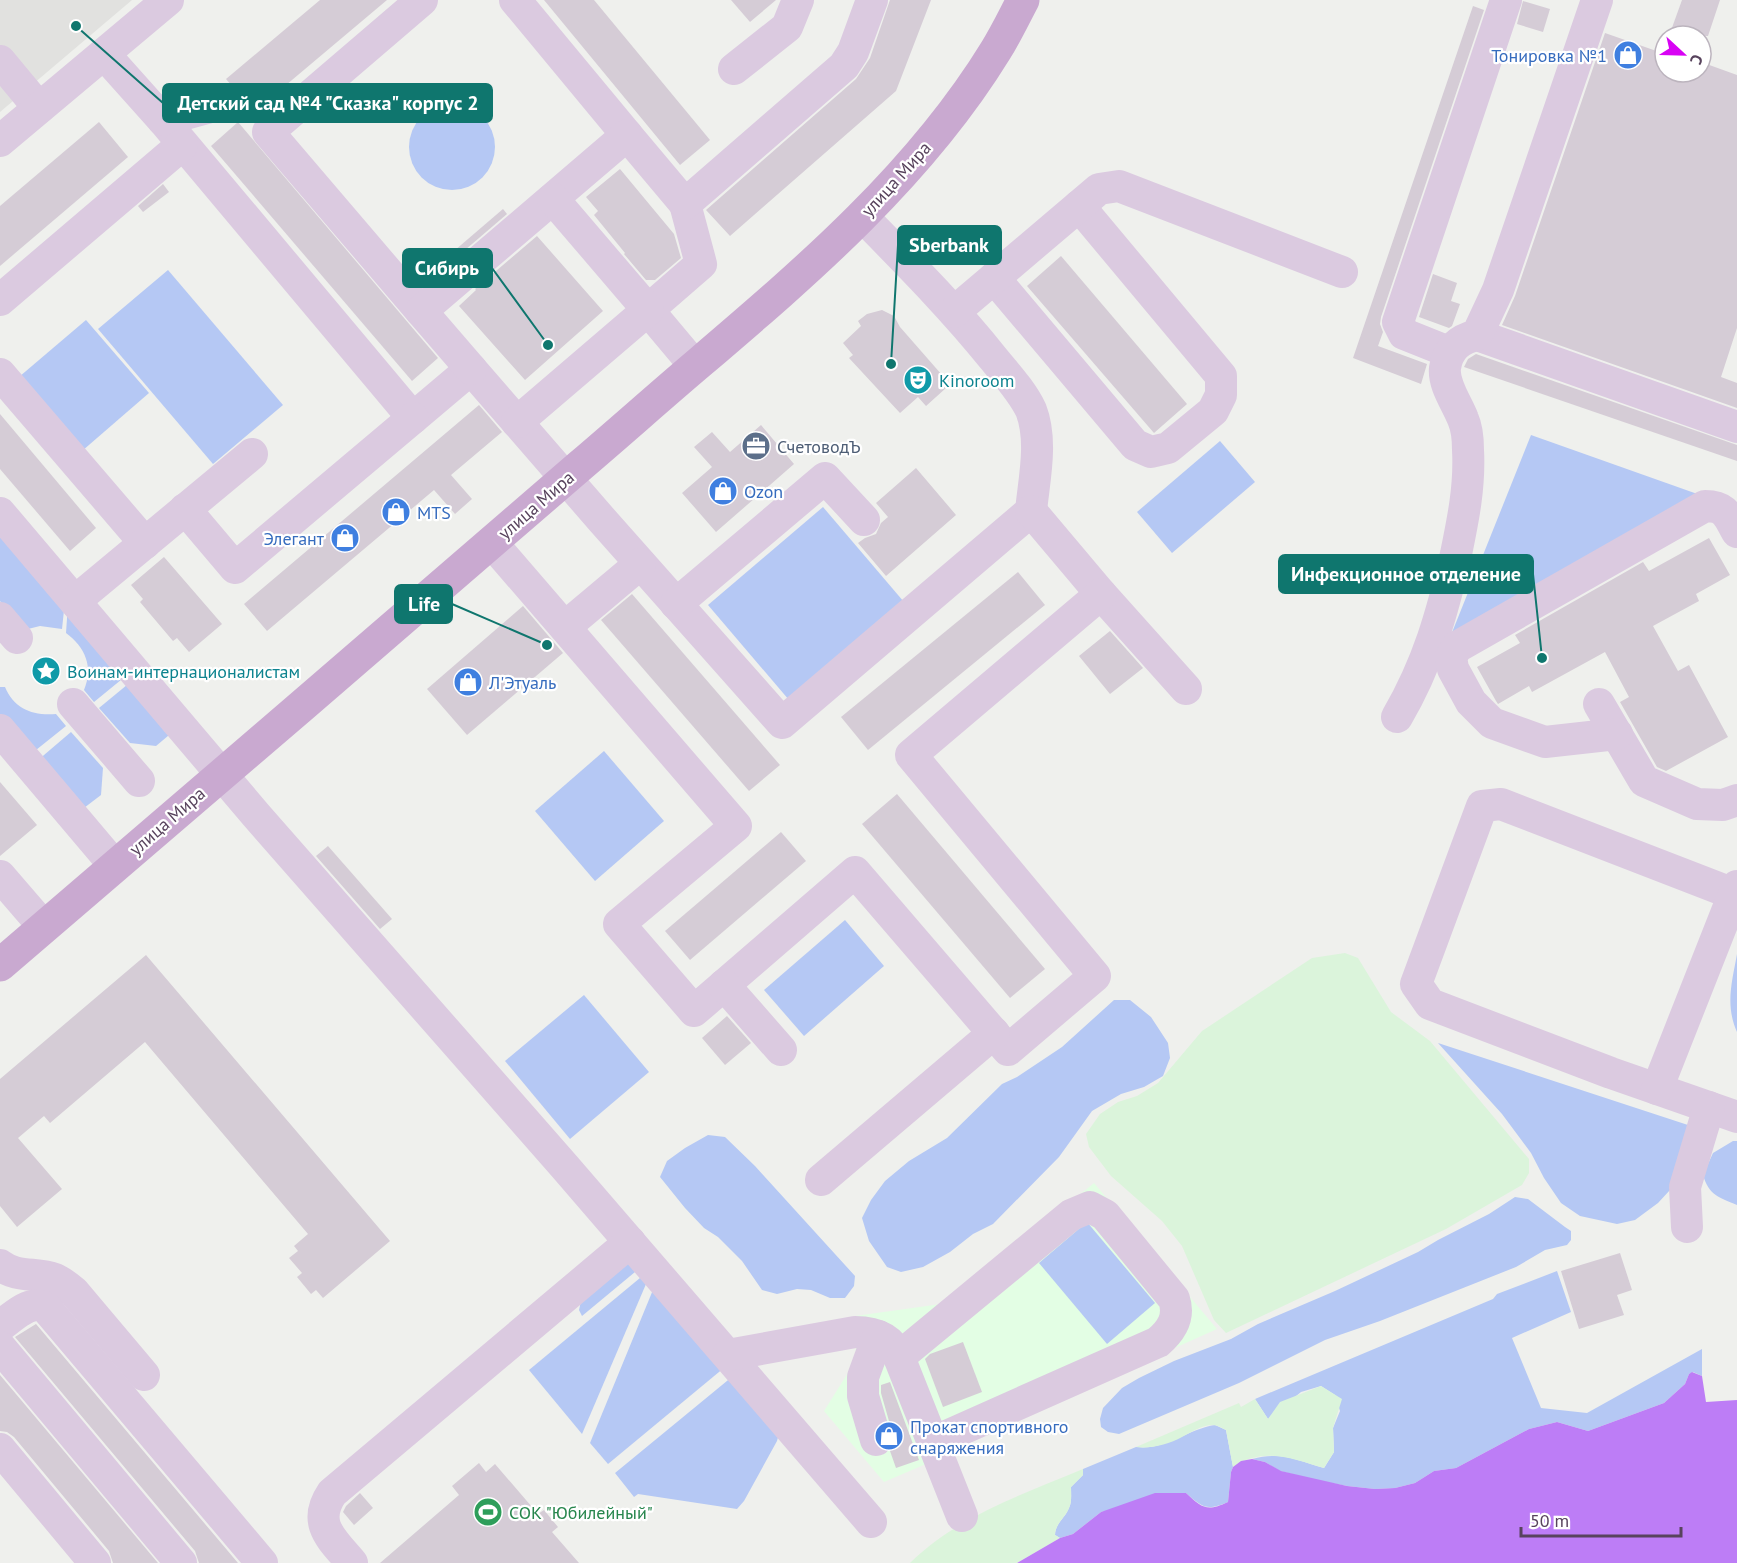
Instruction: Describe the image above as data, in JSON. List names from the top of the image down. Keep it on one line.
{"streets":{"main road":["улица Мира"]},"places":{"other":["Детский сад №4 \"Сказка\" корпус 2","Сибирь","Sberbank","Life","Инфекционное отделение"],"shop":["Тонировка №1","Ozon","MTS","Элегант","Л'Этуаль","Прокат спортивного снаряжения"],"theatre":["Kinoroom"],"office":["СчетоводЪ"],"place":["Воинам-интернационалистам"],"sports":["СОК \"Юбилейный\""]},"scale_bar":"50 m","north":"right"}
